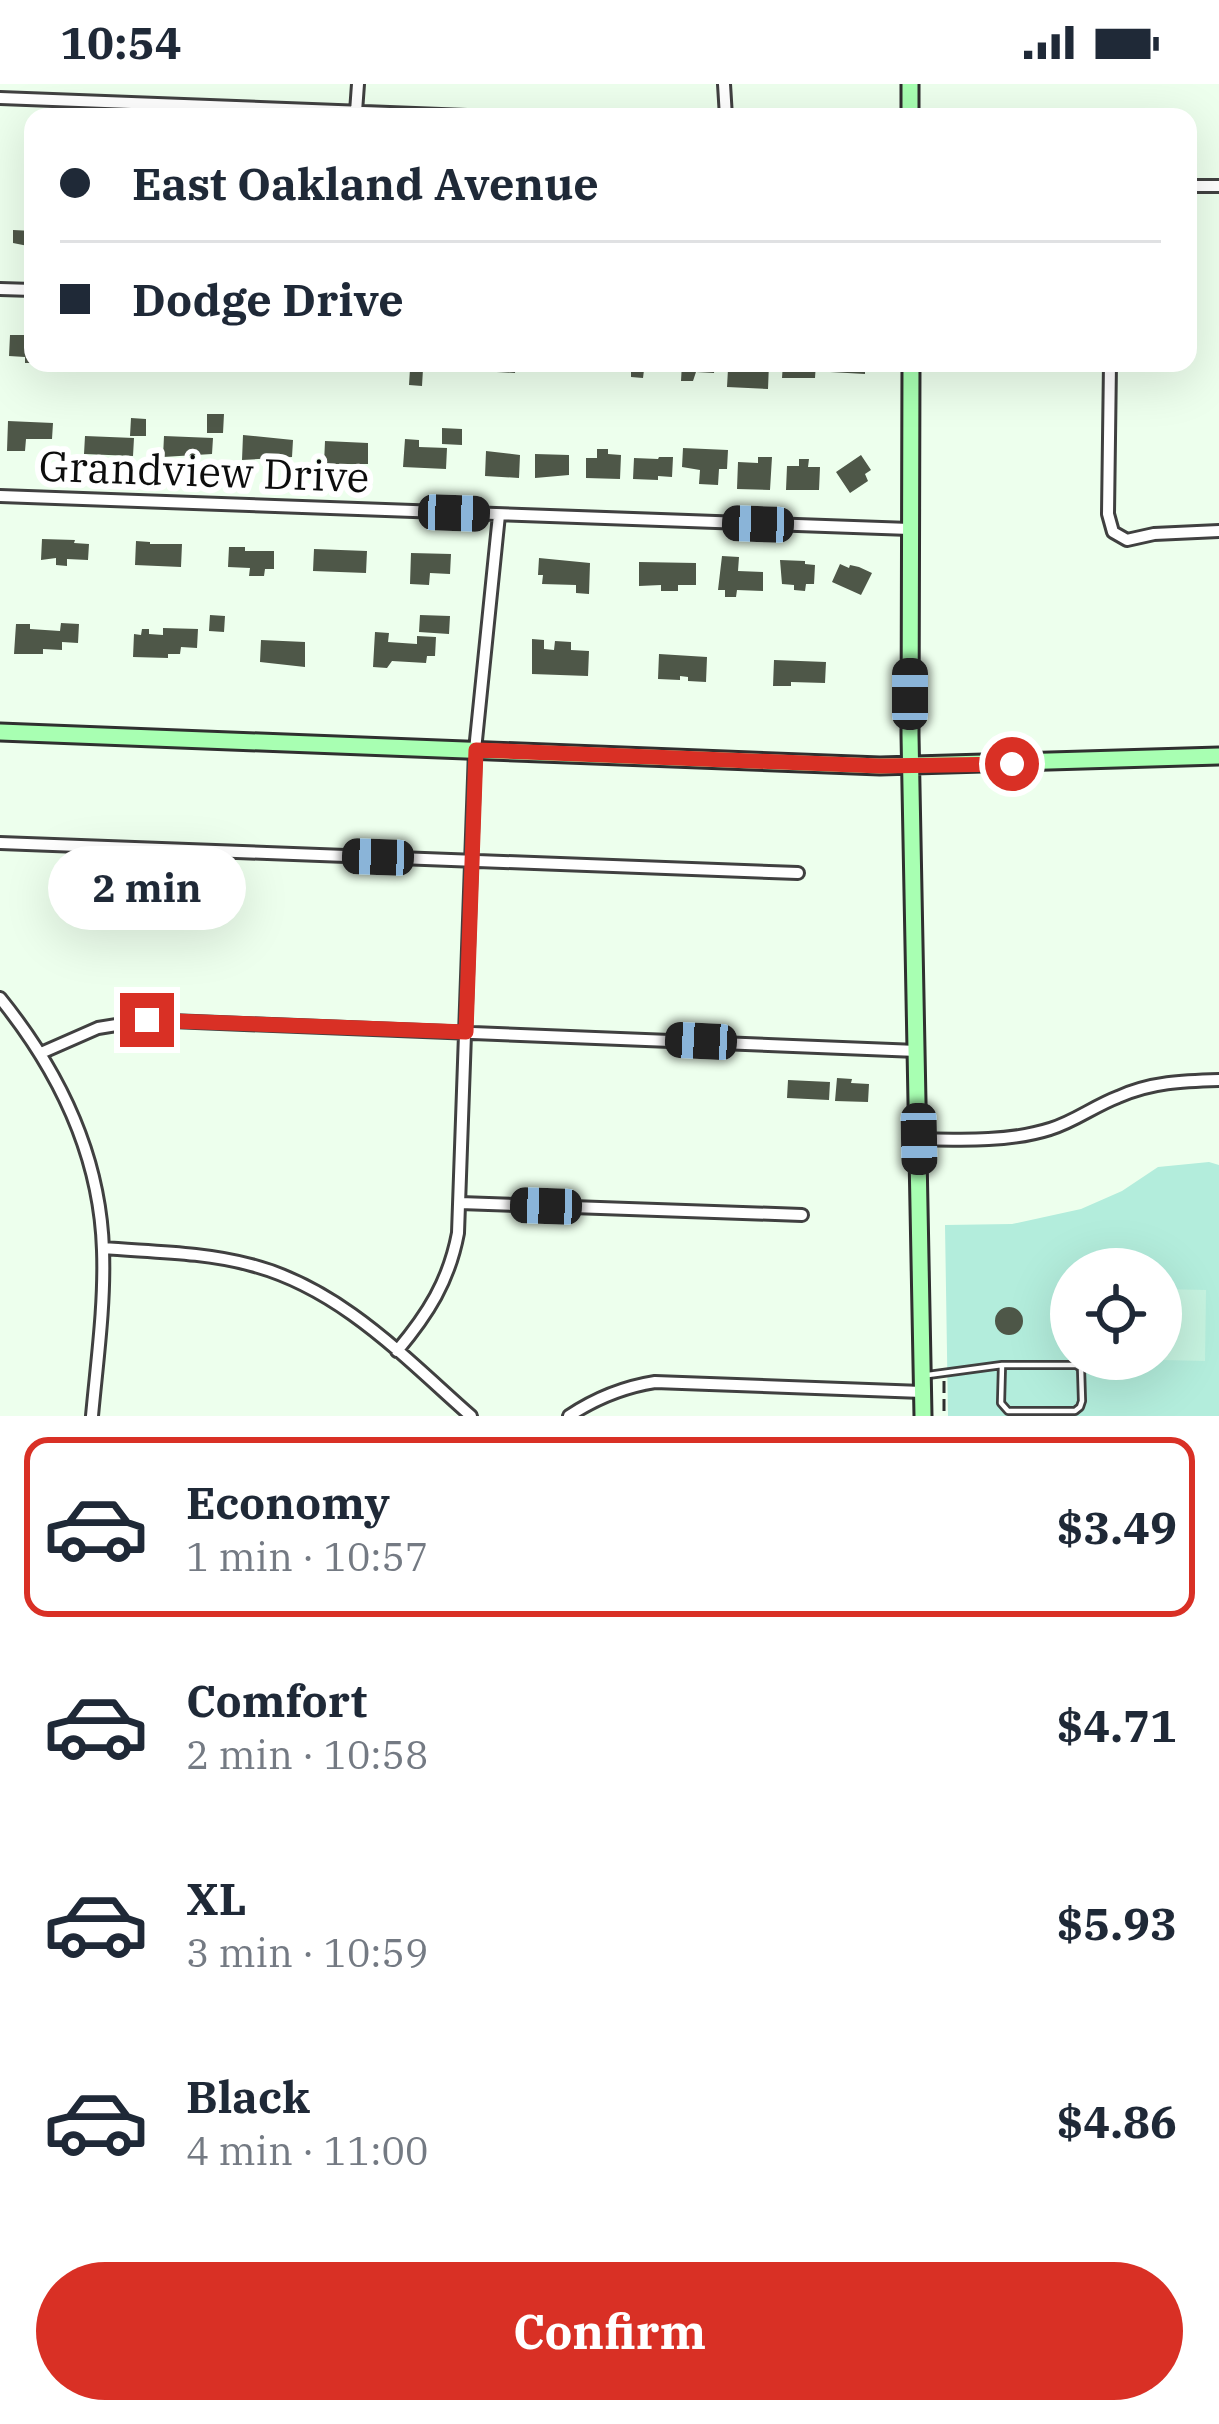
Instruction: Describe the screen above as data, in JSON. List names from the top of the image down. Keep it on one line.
{"streets":{"street":["Grandview Drive"]},"page":{"status":"10:54","banner":["East Oakland Avenue","Dodge Drive"],"bubble":"2 min","list":[{"name":"Economy","note":"1 min · 10:57","value":"$3.49"},{"name":"Comfort","note":"2 min · 10:58","value":"$4.71"},{"name":"XL","note":"3 min · 10:59","value":"$5.93"},{"name":"Black","note":"4 min · 11:00","value":"$4.86"}],"buttons":"Confirm"}}
